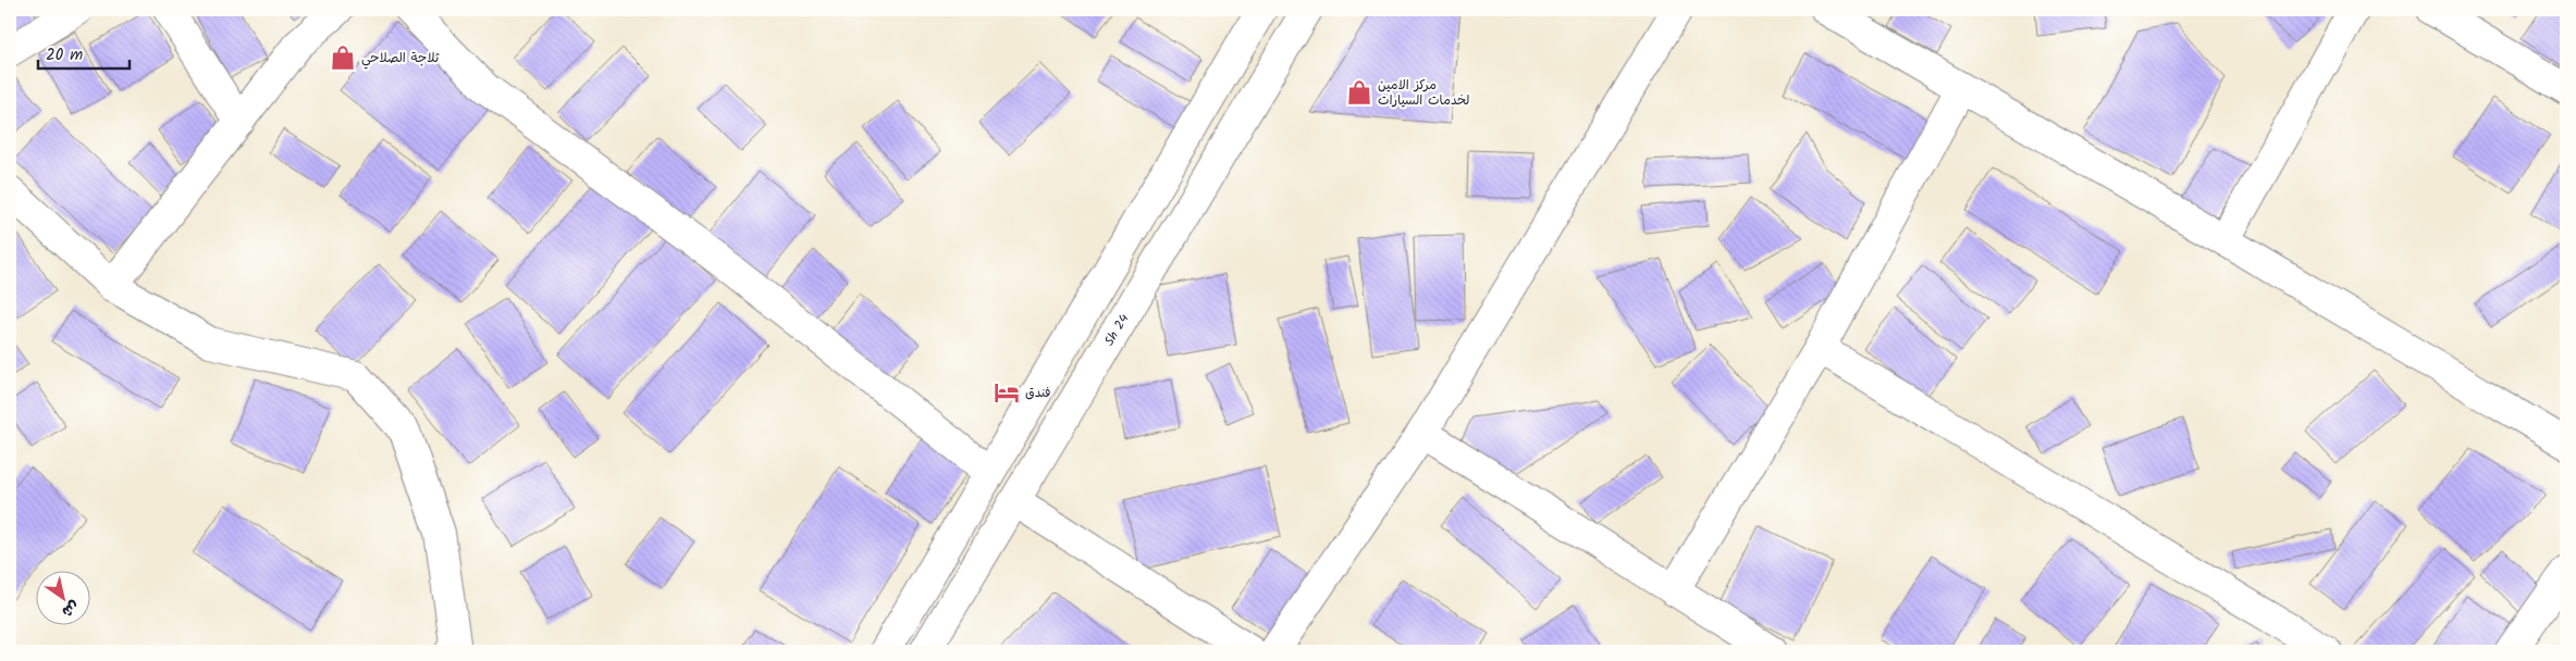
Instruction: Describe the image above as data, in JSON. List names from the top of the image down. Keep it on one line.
{"streets":{"street":["Sh 24"]},"places":{"shop":["ثلاجة الصلاحي","مركز الامين لخدمات السيارات"],"hotel":["فندق"]},"scale_bar":"20 m","north":"bottom right"}
